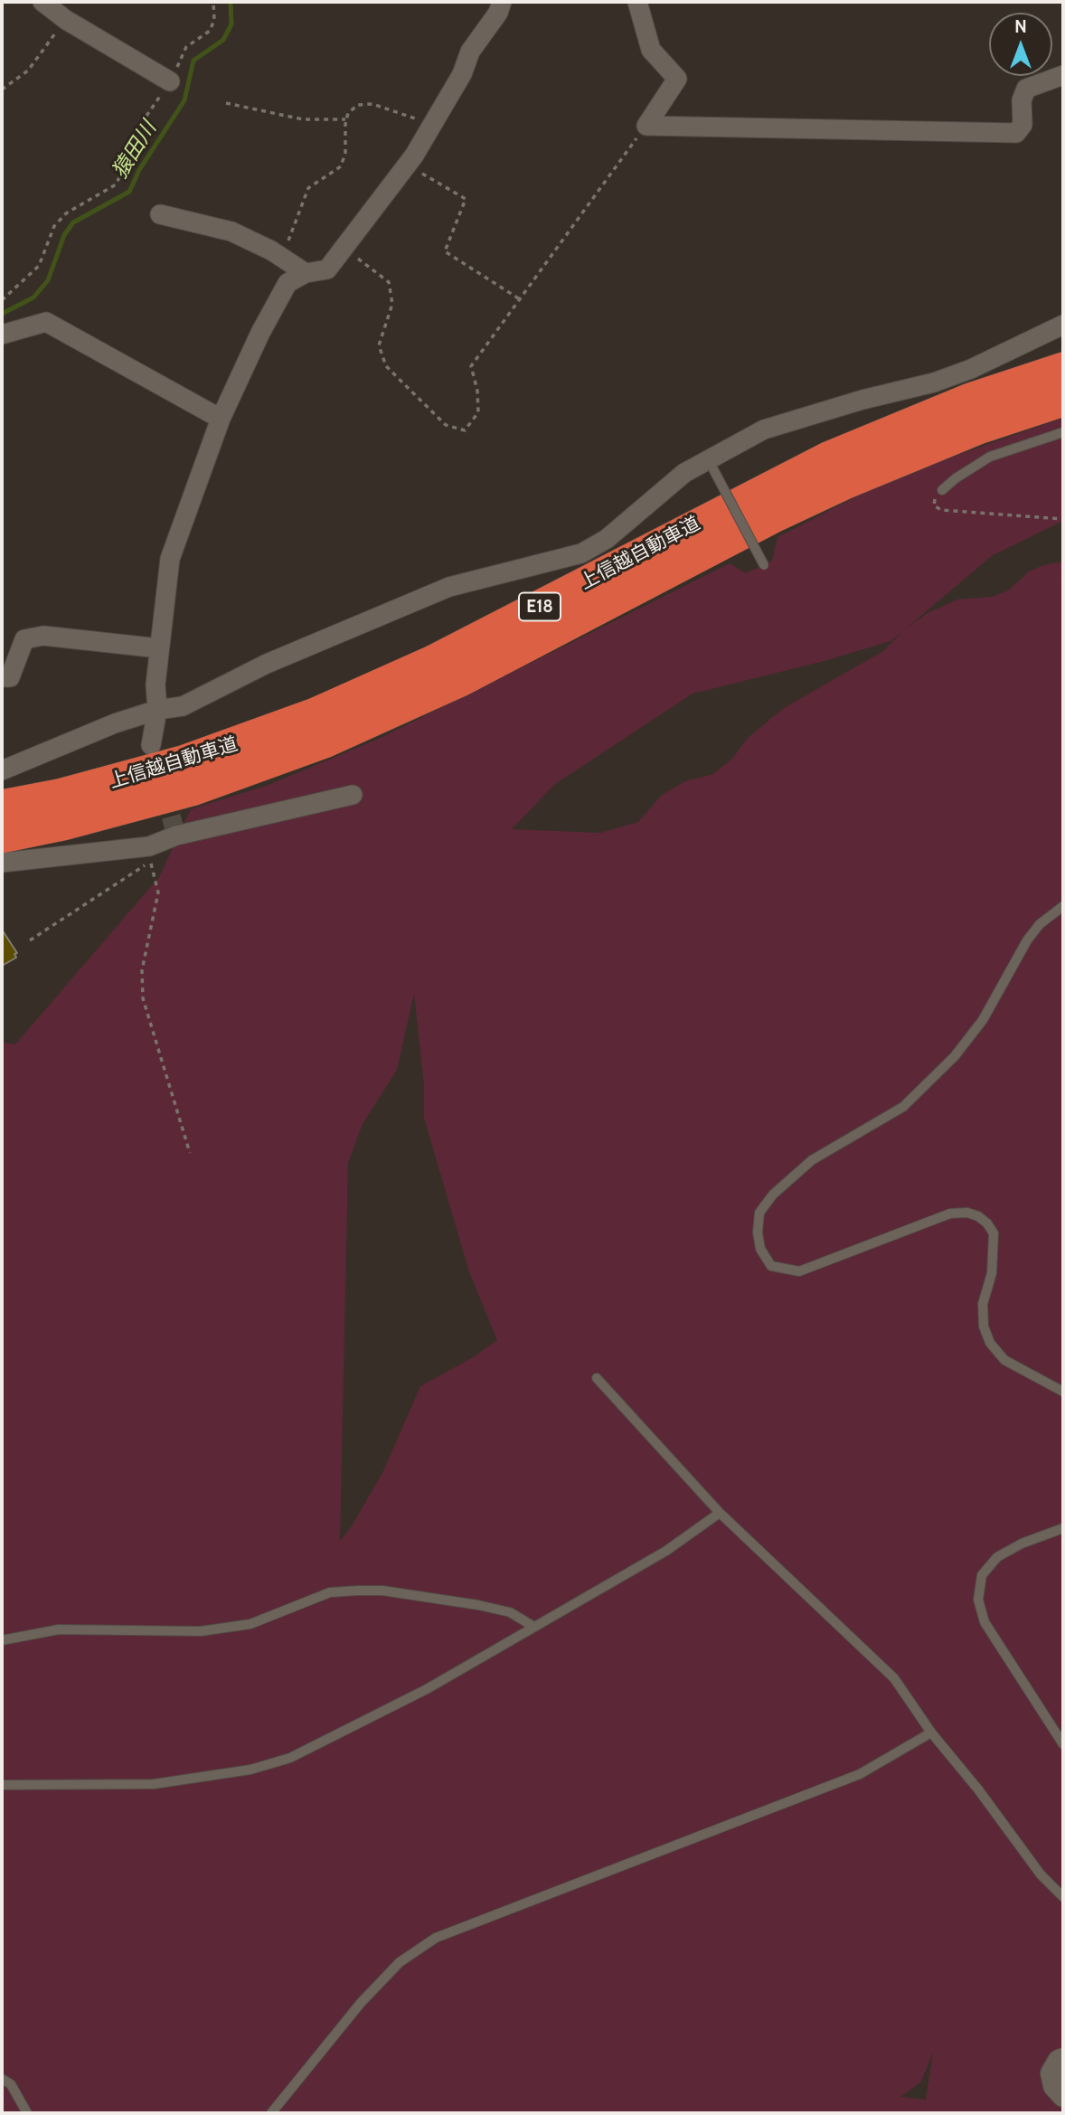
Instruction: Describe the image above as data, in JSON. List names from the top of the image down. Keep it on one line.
{"streets":{"highway":["上信越自動車道","E18"]},"water":["猿田川"],"north":"top"}
